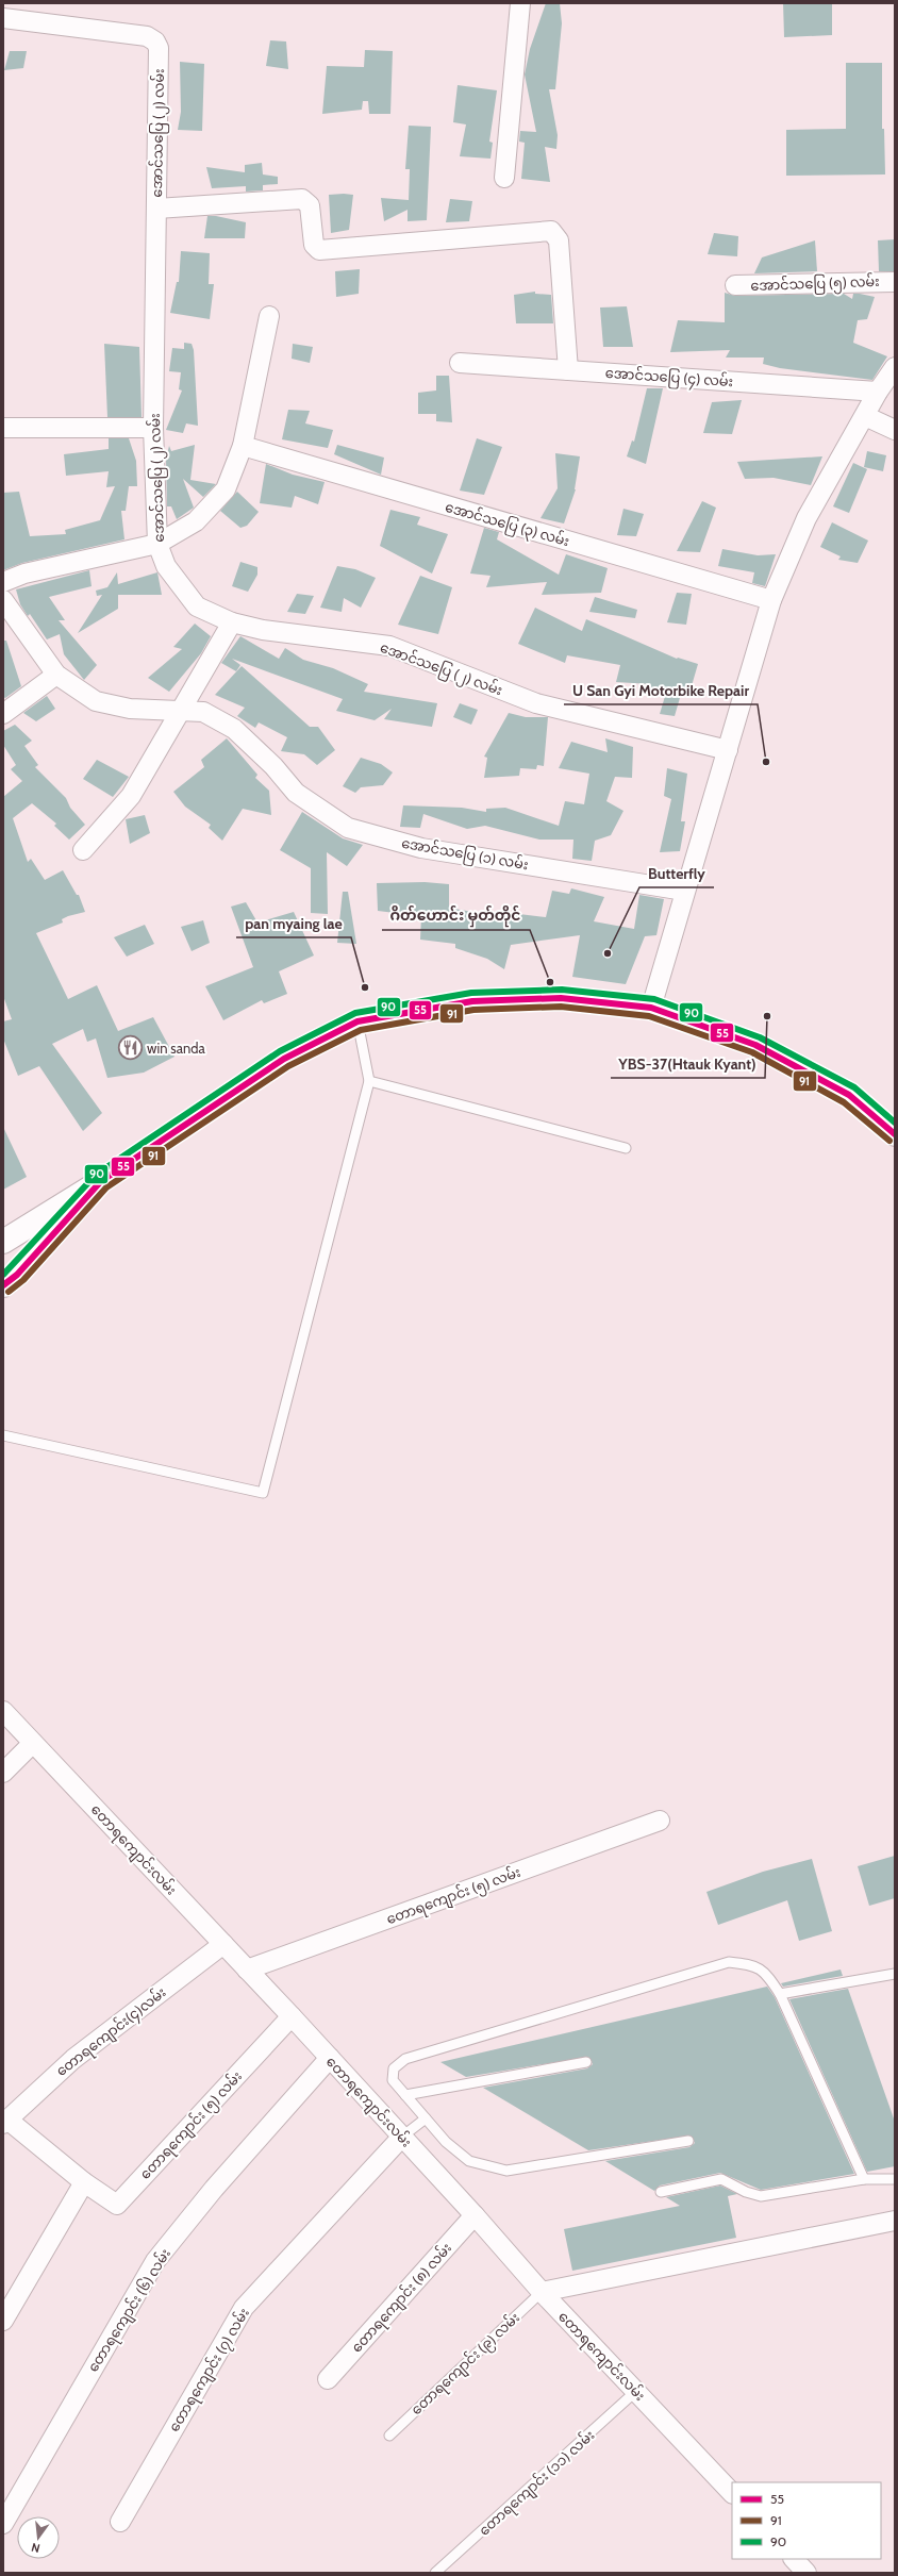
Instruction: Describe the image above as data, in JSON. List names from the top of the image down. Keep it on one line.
{"streets":{"street":["အောင်သပြေ (၂) လမ်း","အောင်သပြေ (၅) လမ်း","အောင်သပြေ (၄) လမ်း","အောင်သပြေ (၃) လမ်း","အောင်သပြေ (၁) လမ်း","တောရကျောင်းလမ်း","တောရကျောင်း (၅) လမ်း","တောရကျောင်း(၄)လမ်း","တောရကျောင်း (၈) လမ်း","တောရကျောင်း (၆) လမ်း","တောရကျောင်း (၇) လမ်း"],"lane":["တောရကျောင်း (၉) လမ်း","တောရကျောင်း (၁၁) လမ်း"]},"crossings":[["တောရကျောင်းလမ်း","တောရကျောင်း (၅) လမ်း"],["တောရကျောင်းလမ်း","တောရကျောင်း(၄)လမ်း"],["တောရကျောင်းလမ်း","တောရကျောင်း (၈) လမ်း"],["တောရကျောင်းလမ်း","တောရကျောင်း (၆) လမ်း"],["တောရကျောင်းလမ်း","တောရကျောင်း (၉) လမ်း"],["တောရကျောင်းလမ်း","တောရကျောင်း (၇) လမ်း"],["တောရကျောင်းလမ်း","တောရကျောင်း (၁၁) လမ်း"],["တောရကျောင်း (၅) လမ်း","တောရကျောင်း(၄)လမ်း"]],"places":{"other":["U San Gyi Motorbike Repair","Butterfly","ဂိတ်ဟောင်း မှတ်တိုင်","pan myaing lae","YBS-37(Htauk Kyant)"],"restaurant":["win sanda"]},"lines":["transit line 90","transit line 55","transit line 91"],"legend":["55","91","90"],"north":"bottom"}
